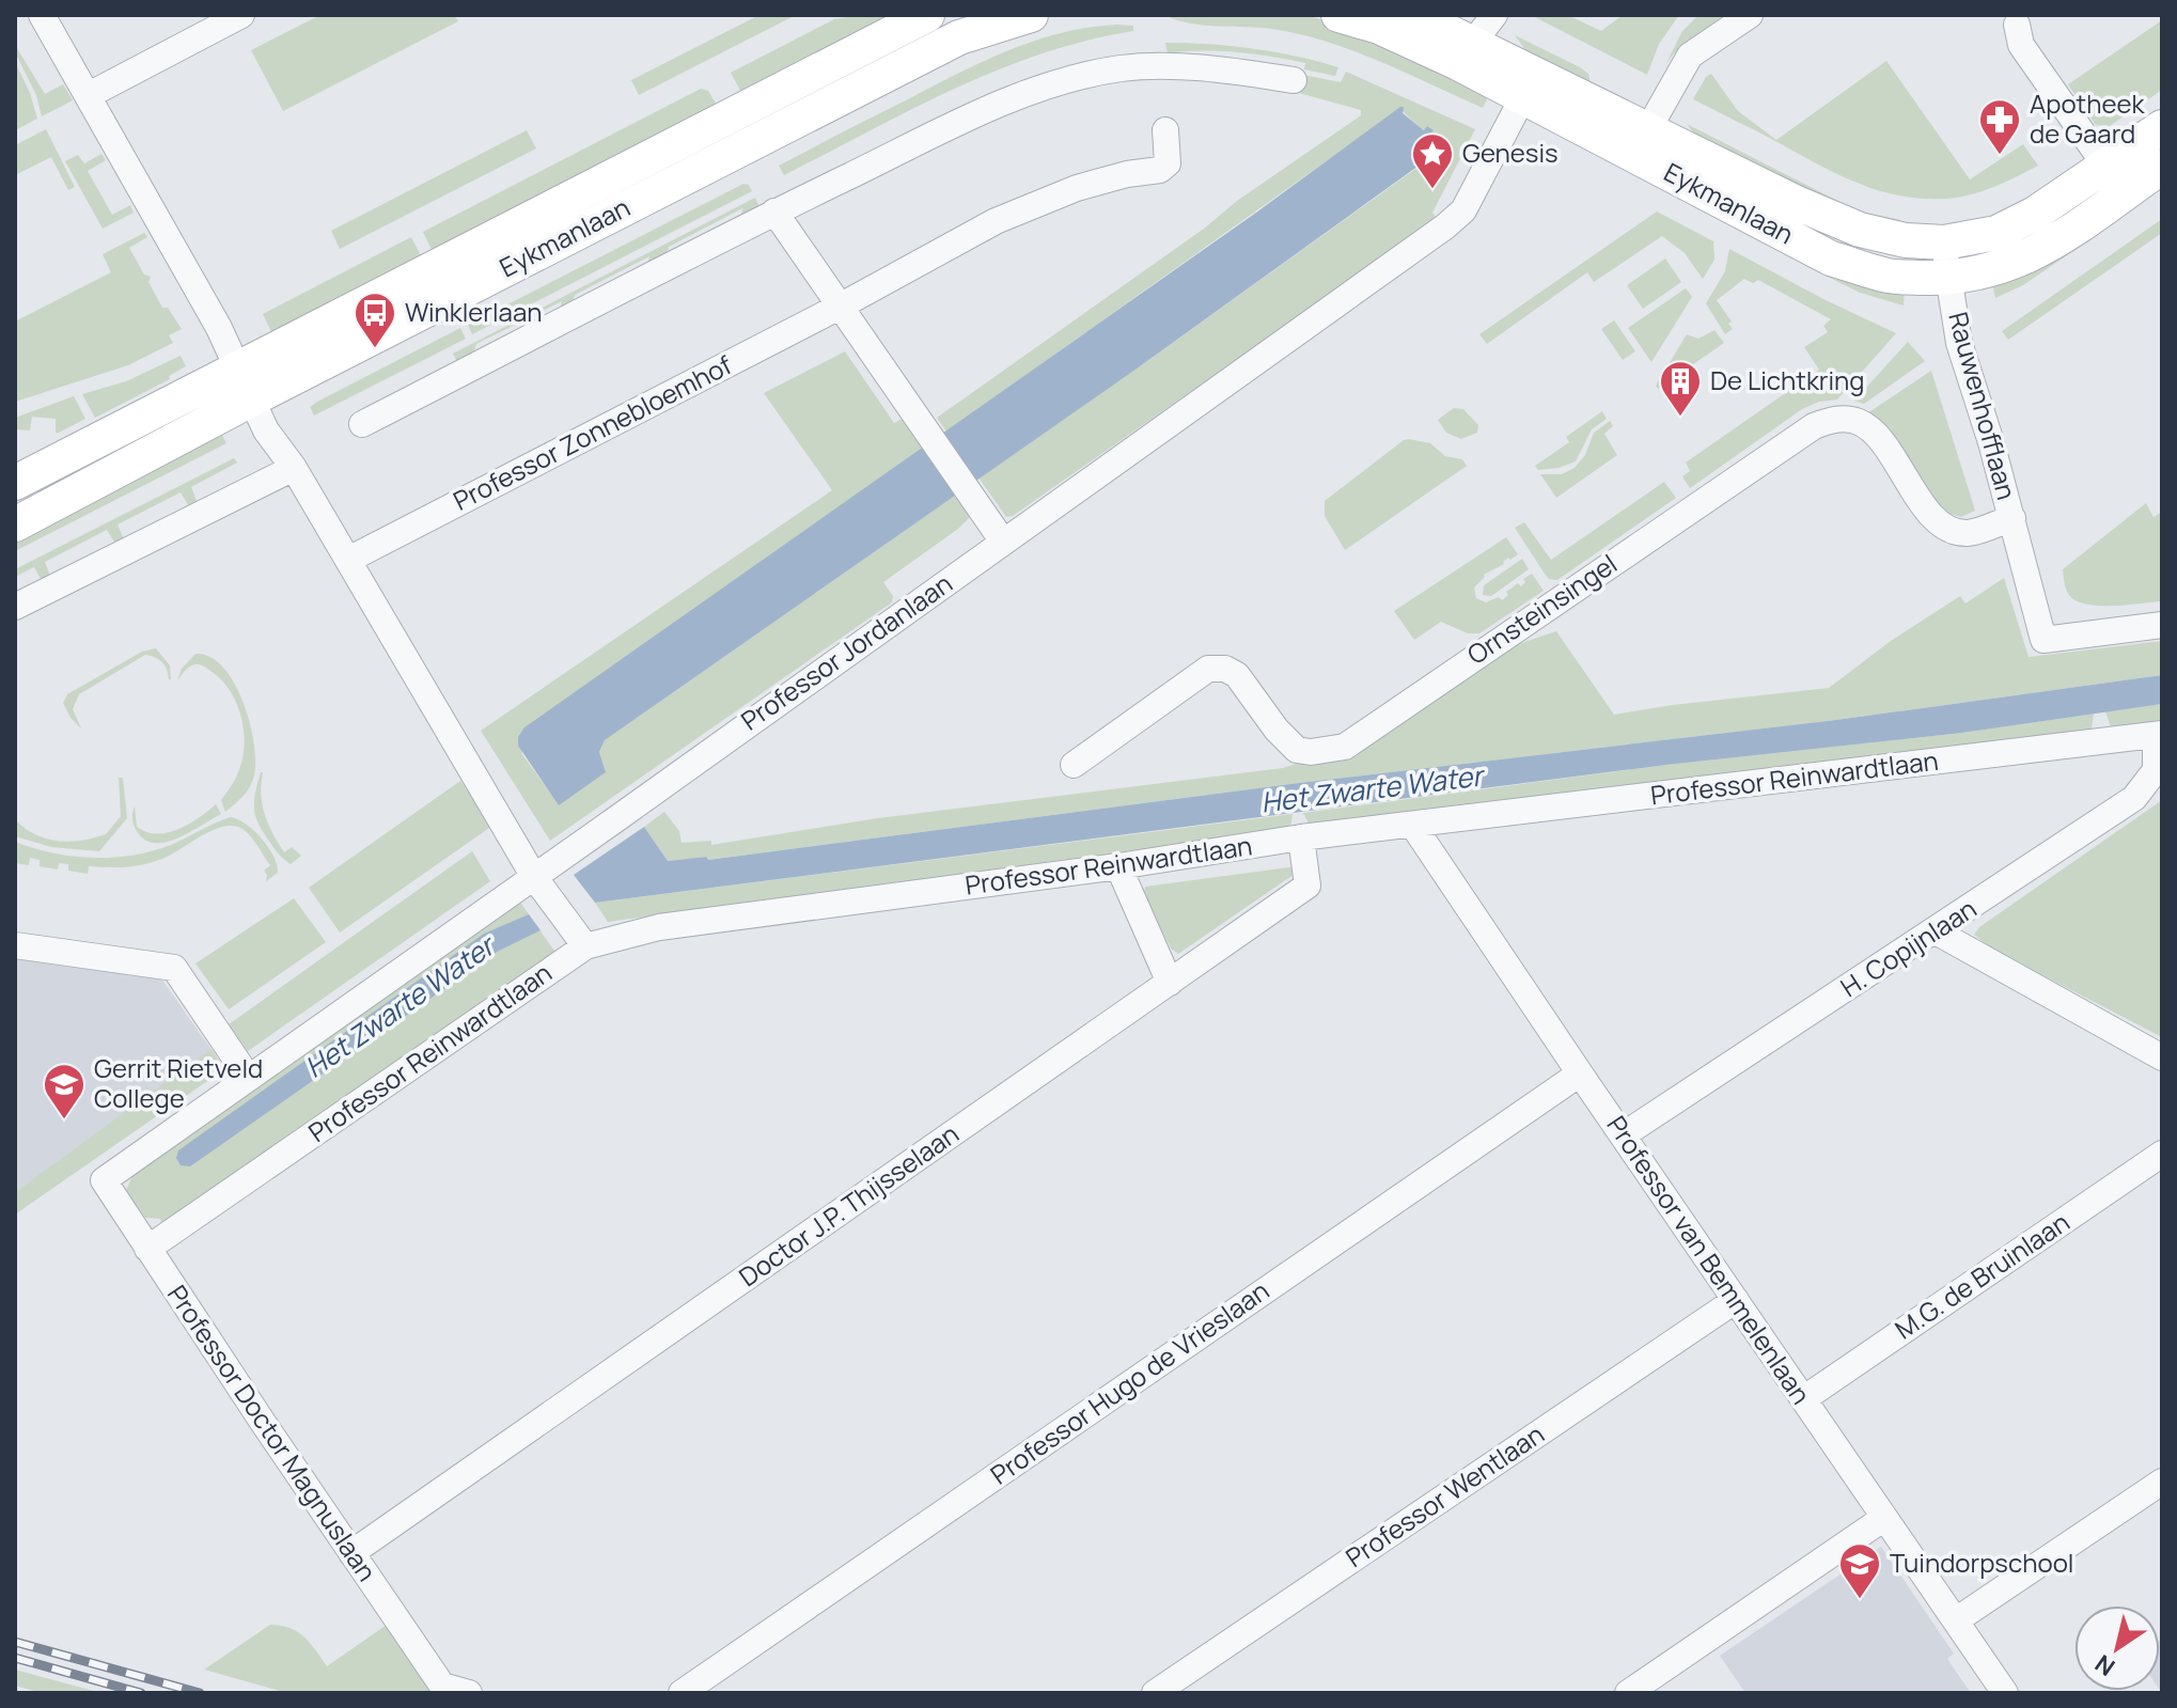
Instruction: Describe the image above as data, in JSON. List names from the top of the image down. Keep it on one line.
{"streets":{"main road":["Eykmanlaan"],"street":["Rauwenhofflaan","Professor Zonnebloemhof","Ornsteinsingel","Professor Jordanlaan","Professor Reinwardtlaan","H. Copijnlaan","Doctor J.P. Thijsselaan","Professor van Bemmelenlaan","M.G. de Bruinlaan","Professor Hugo de Vrieslaan","Professor Doctor Magnuslaan","Professor Wentlaan"]},"crossings":[["Eykmanlaan","Rauwenhofflaan"],["Eykmanlaan","Professor Jordanlaan"],["Rauwenhofflaan","Ornsteinsingel"],["Professor Jordanlaan","Professor Doctor Magnuslaan"],["Professor Reinwardtlaan","H. Copijnlaan"],["Professor Reinwardtlaan","Doctor J.P. Thijsselaan"],["Professor Reinwardtlaan","Professor van Bemmelenlaan"],["Professor Reinwardtlaan","Professor Doctor Magnuslaan"],["H. Copijnlaan","Professor van Bemmelenlaan"],["Doctor J.P. Thijsselaan","Professor Doctor Magnuslaan"],["Professor van Bemmelenlaan","M.G. de Bruinlaan"],["Professor van Bemmelenlaan","Professor Hugo de Vrieslaan"],["Professor van Bemmelenlaan","Professor Wentlaan"]],"water":["Het Zwarte Water"],"places":{"pharmacy":["Apotheek de Gaard"],"place":["Genesis"],"bus stop":["Winklerlaan"],"building":["De Lichtkring"],"school or university":["Gerrit Rietveld College","Tuindorpschool"]},"north":"bottom left"}
